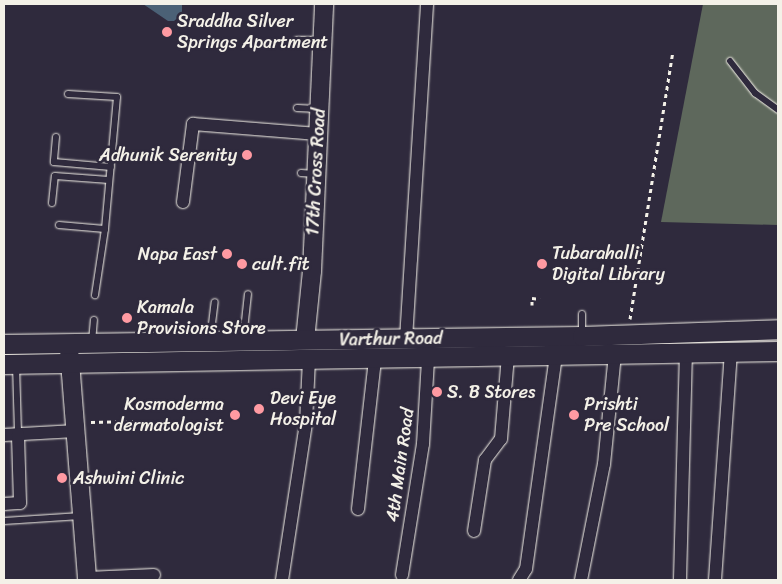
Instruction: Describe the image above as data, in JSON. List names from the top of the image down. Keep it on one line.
{"streets":{"main road":["Varthur Road"],"street":["17th Cross Road","4th Main Road"]},"crossings":[["17th Cross Road","Varthur Road"],["Varthur Road","4th Main Road"]],"places":["Sraddha Silver Springs Apartment","Adhunik Serenity","Napa East","cult.fit","Tubarahalli Digital Library","Kamala Provisions Store","S. B Stores","Devi Eye Hospital","Kosmoderma dermatologist","Prishti Pre School","Ashwini Clinic"]}
